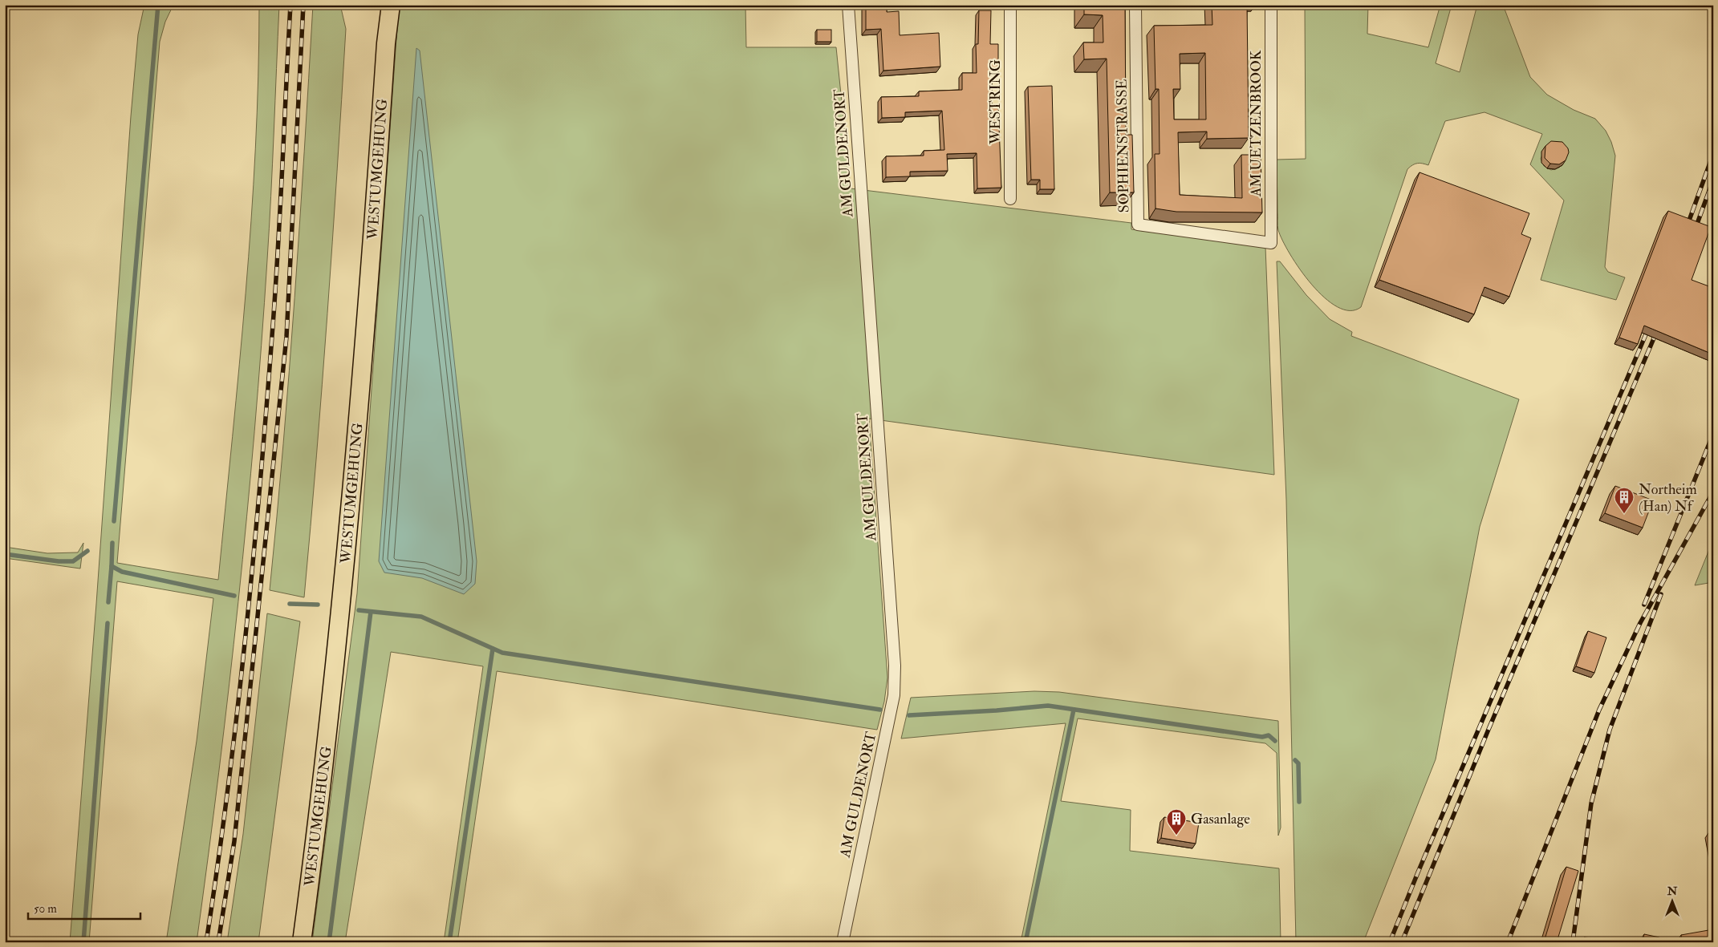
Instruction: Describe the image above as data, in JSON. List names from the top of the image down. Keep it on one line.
{"streets":{"main road":["WESTUMGEHUNG"],"street":["WESTRING","AM UETZENBROOK","SOPHIENSTRASSE","AM GULDENORT"]},"crossings":[["AM UETZENBROOK","SOPHIENSTRASSE"]],"places":{"building":["Northeim (Han) Nf","Gasanlage"]},"scale_bar":"50 m","north":"top"}
